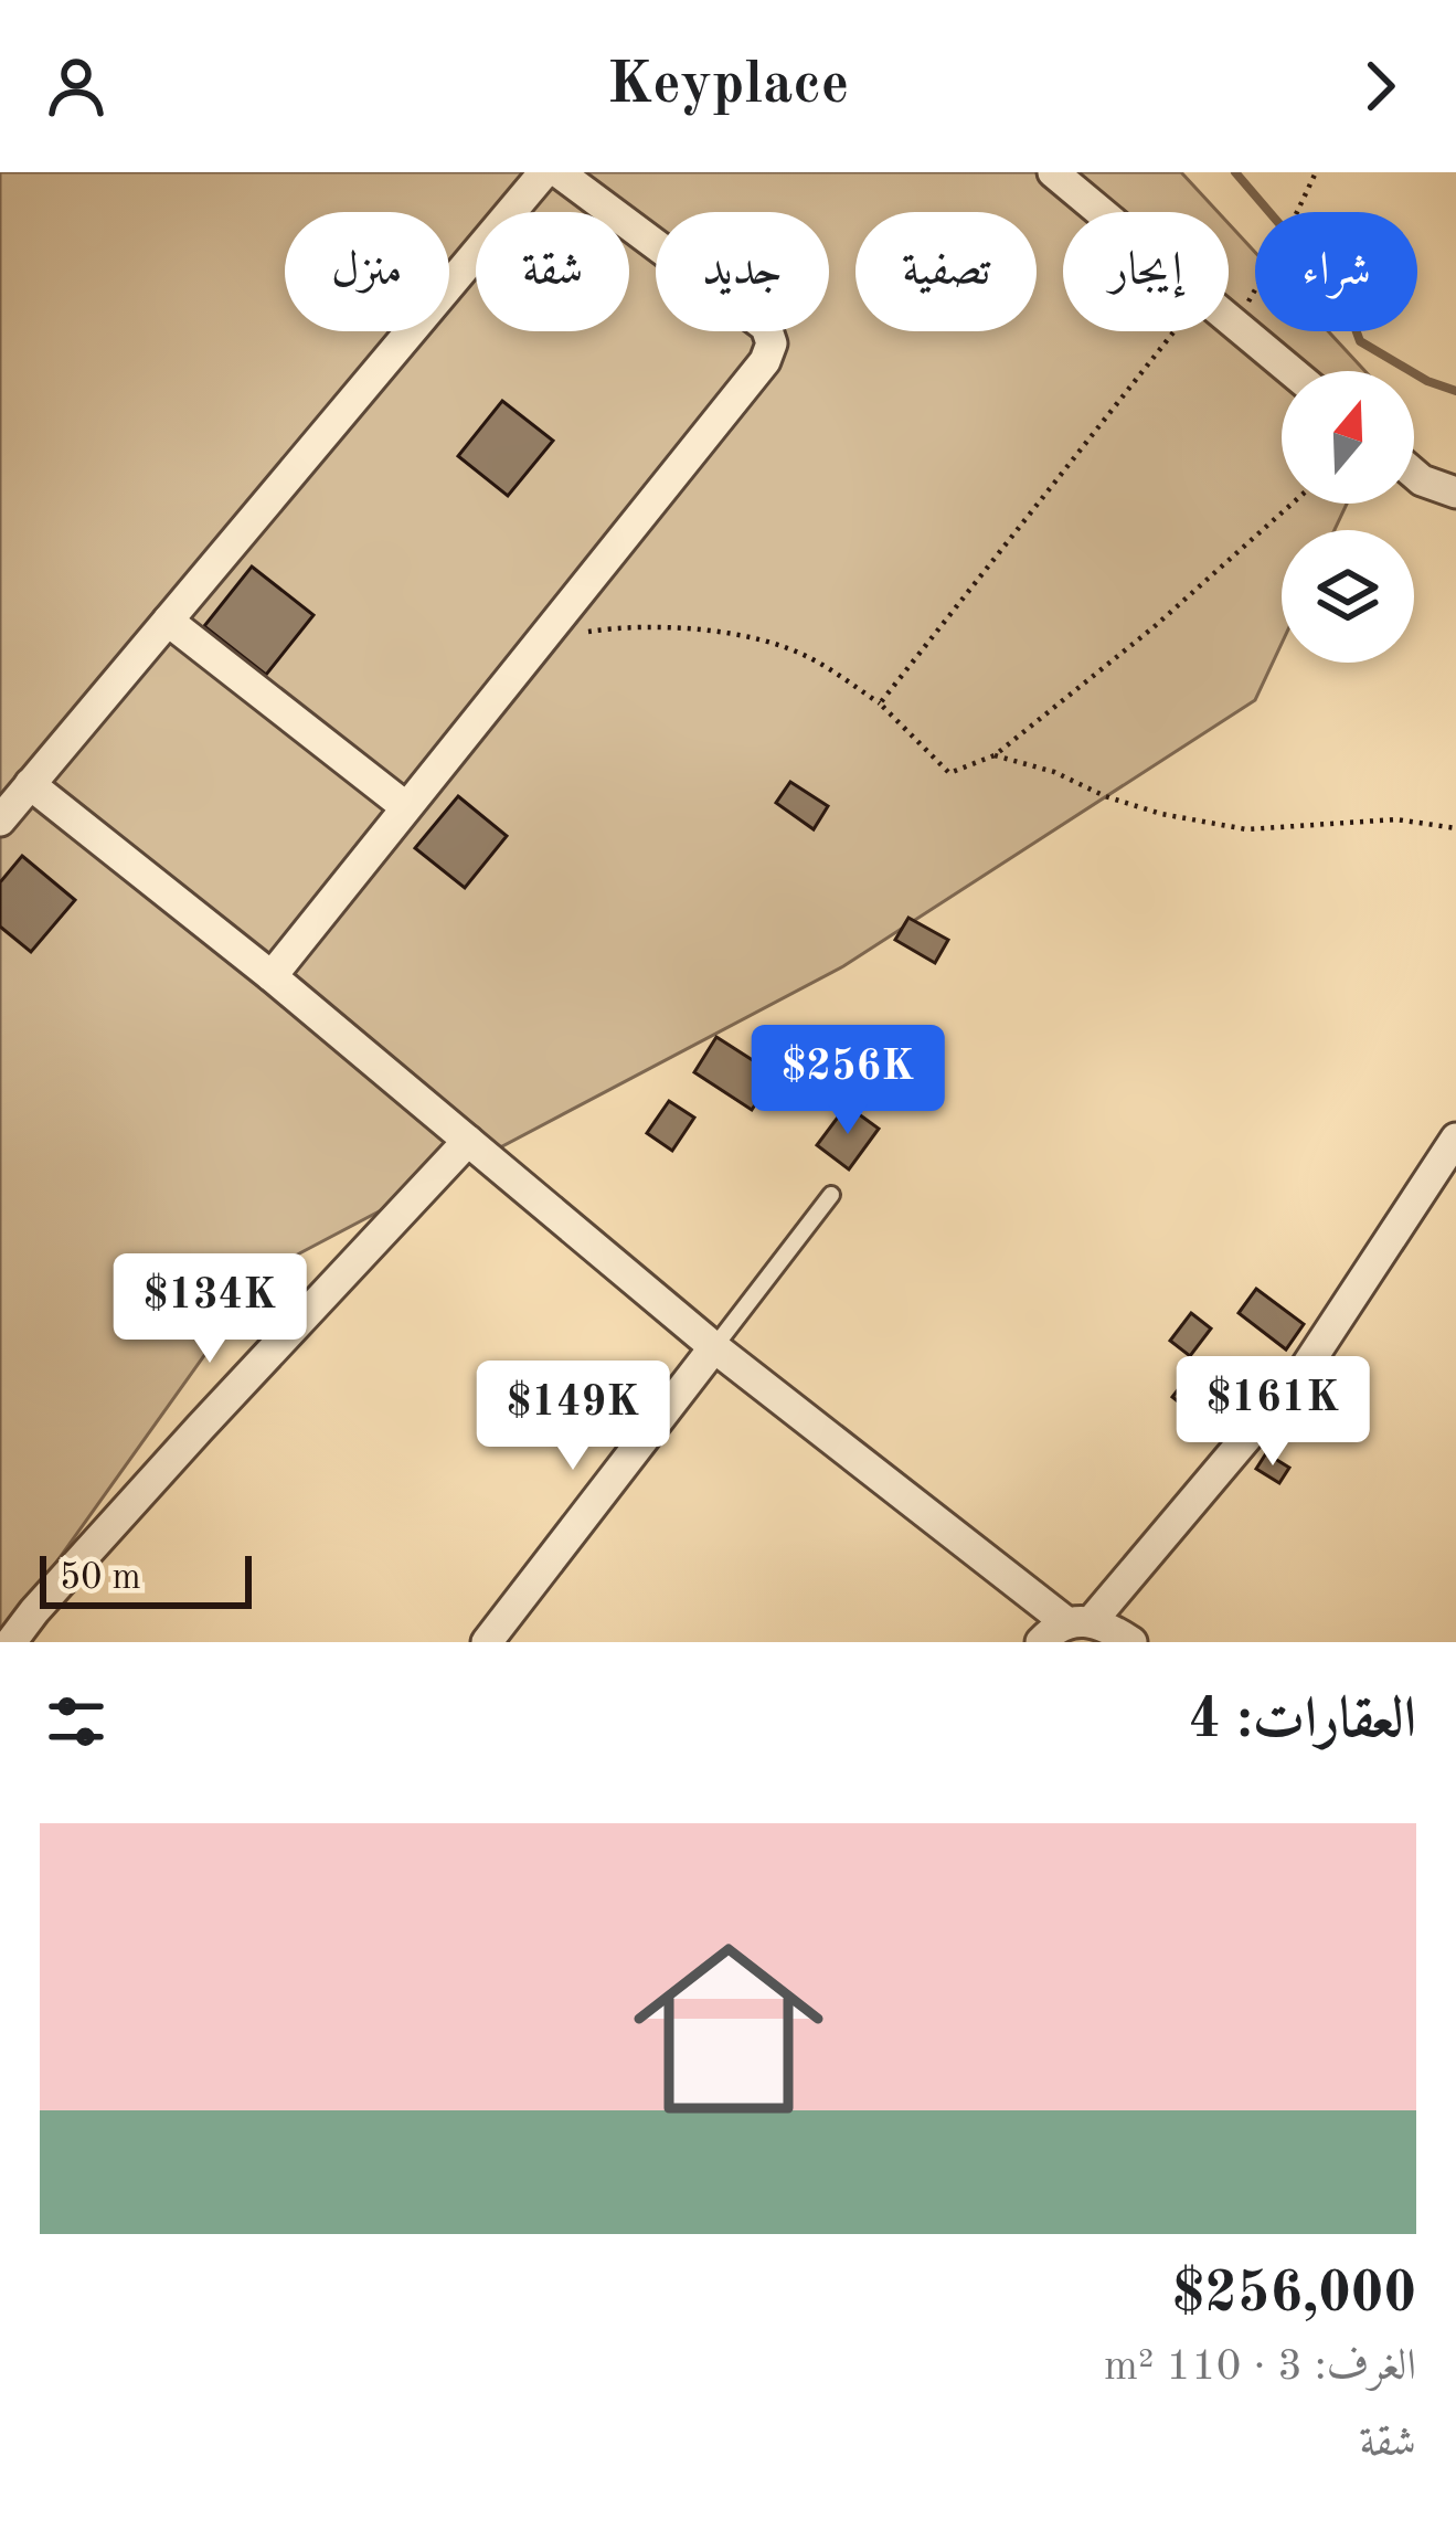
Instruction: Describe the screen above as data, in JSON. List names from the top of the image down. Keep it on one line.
{"scale_bar":"50 m","north":"top","page":{"header":"Keyplace","chip":["شراء","إيجار","تصفية","جديد","شقة","منزل"],"price":["$256K","$134K","$161K","$149K"],"scale":"50 m","heading":"العقارات: 4","list":[{"name":"$256,000","note":"الغرف: 3 · 110 m² · شقة"}]}}
